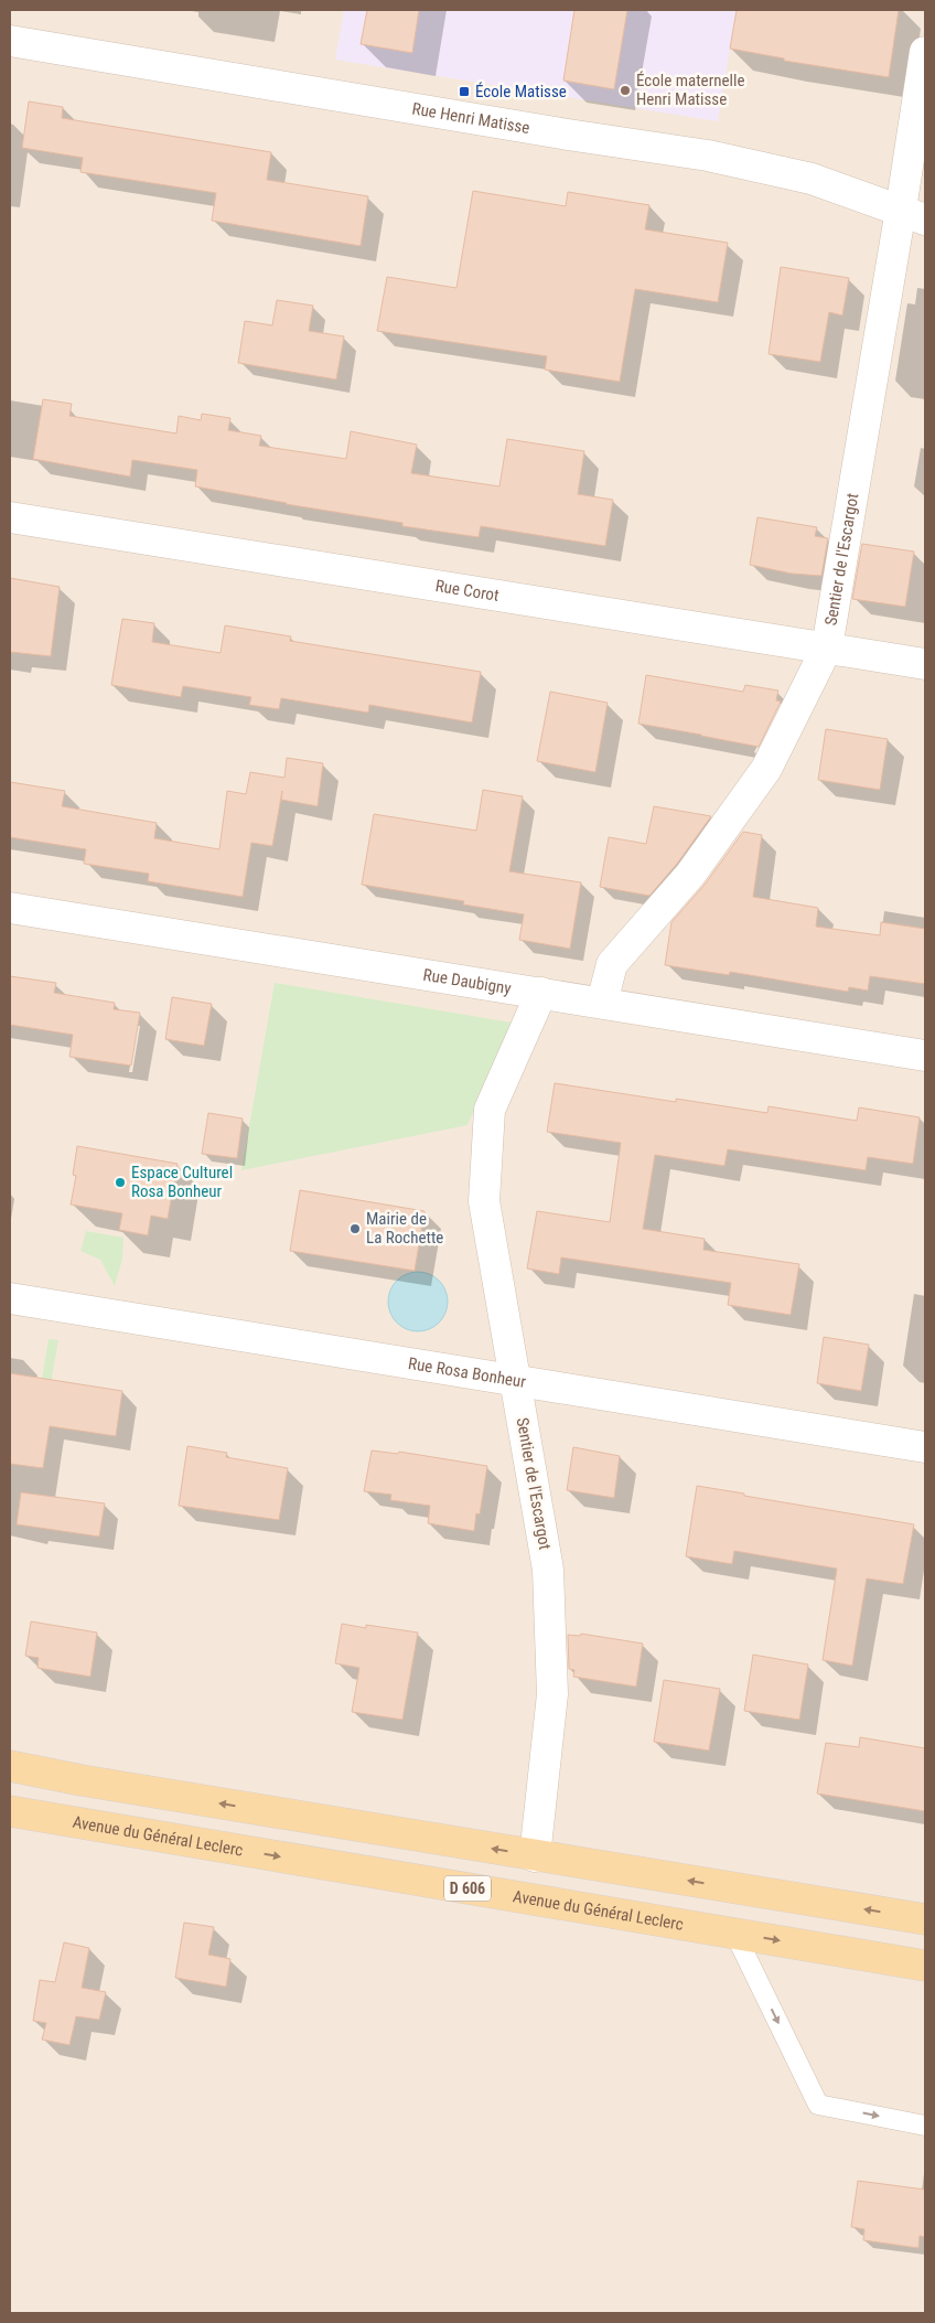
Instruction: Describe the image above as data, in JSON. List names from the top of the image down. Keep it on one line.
{"streets":{"main road":["Avenue du Général Leclerc","D 606"],"street":["Rue Henri Matisse","Sentier de l'Escargot","Rue Corot","Rue Daubigny","Rue Rosa Bonheur"]},"crossings":[["Rue Henri Matisse","Sentier de l'Escargot"],["Sentier de l'Escargot","Rue Corot"],["Sentier de l'Escargot","Rue Daubigny"],["Sentier de l'Escargot","Rue Rosa Bonheur"]],"places":{"other":["École maternelle Henri Matisse","Espace Culturel Rosa Bonheur","Mairie de La Rochette"],"transit":["École Matisse"]}}
